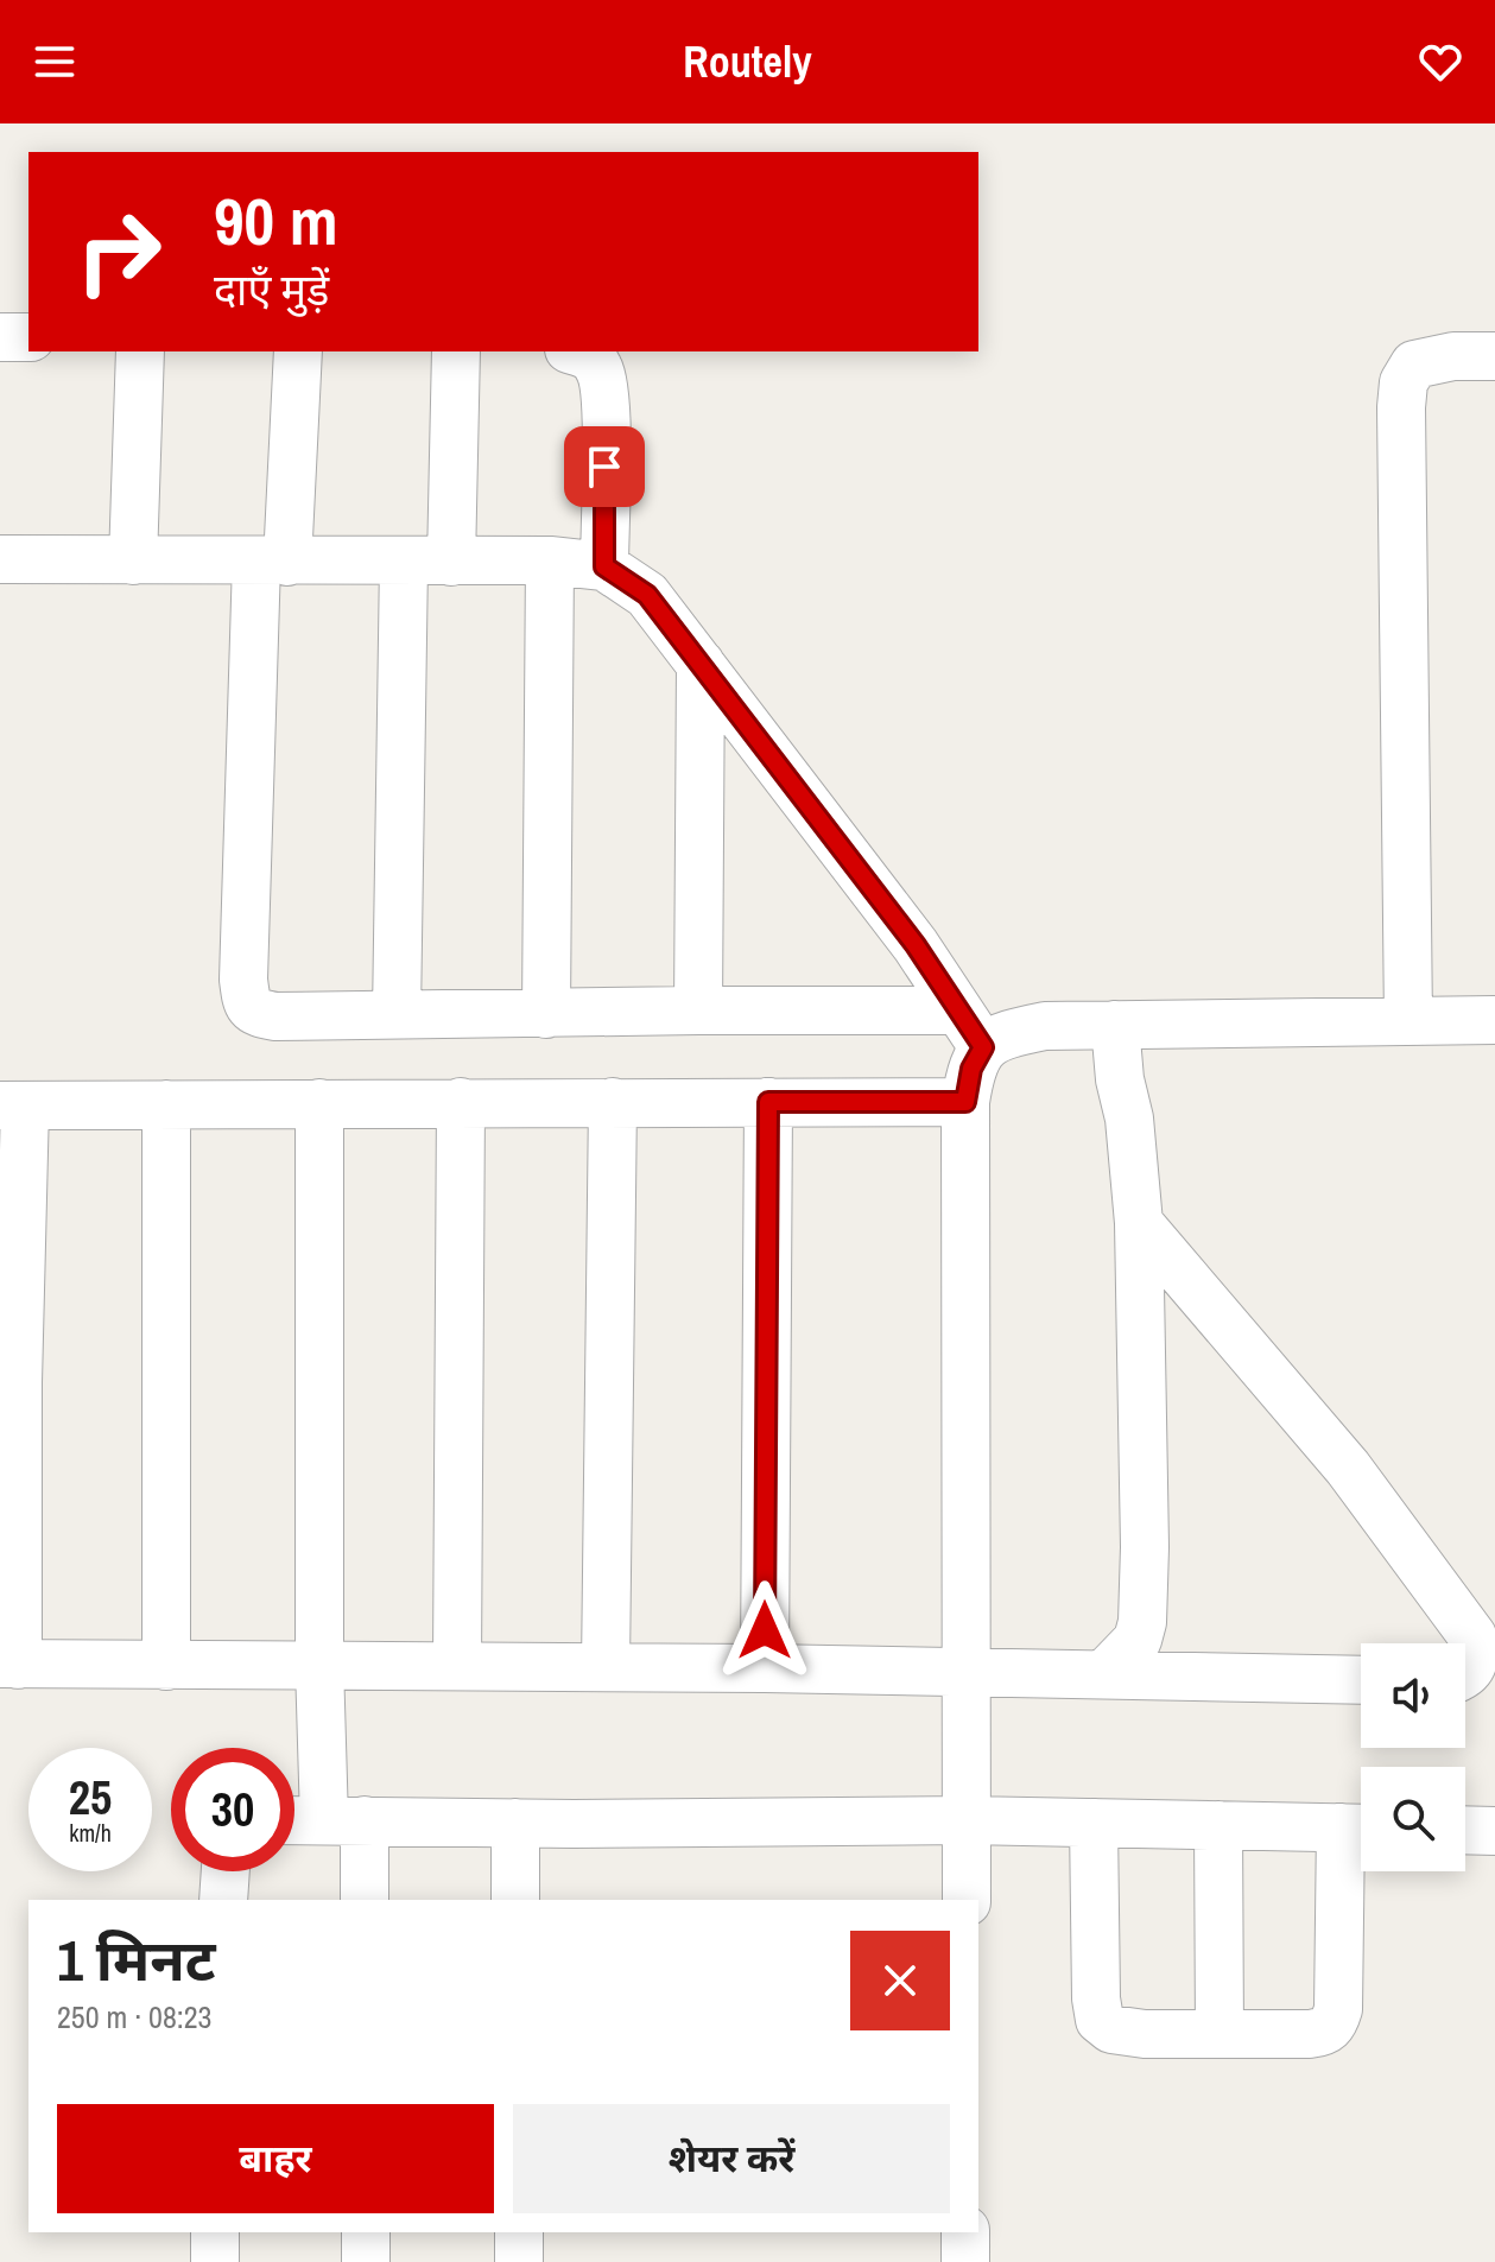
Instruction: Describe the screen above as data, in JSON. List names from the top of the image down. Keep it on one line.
{"page":{"header":"Routely","turn":["90 m","दाएँ मुड़ें"],"speed":"25 km/h","limit":"30","heading":["1 मिनट","250 m · 08:23"],"buttons":["बाहर","शेयर करें"]}}
